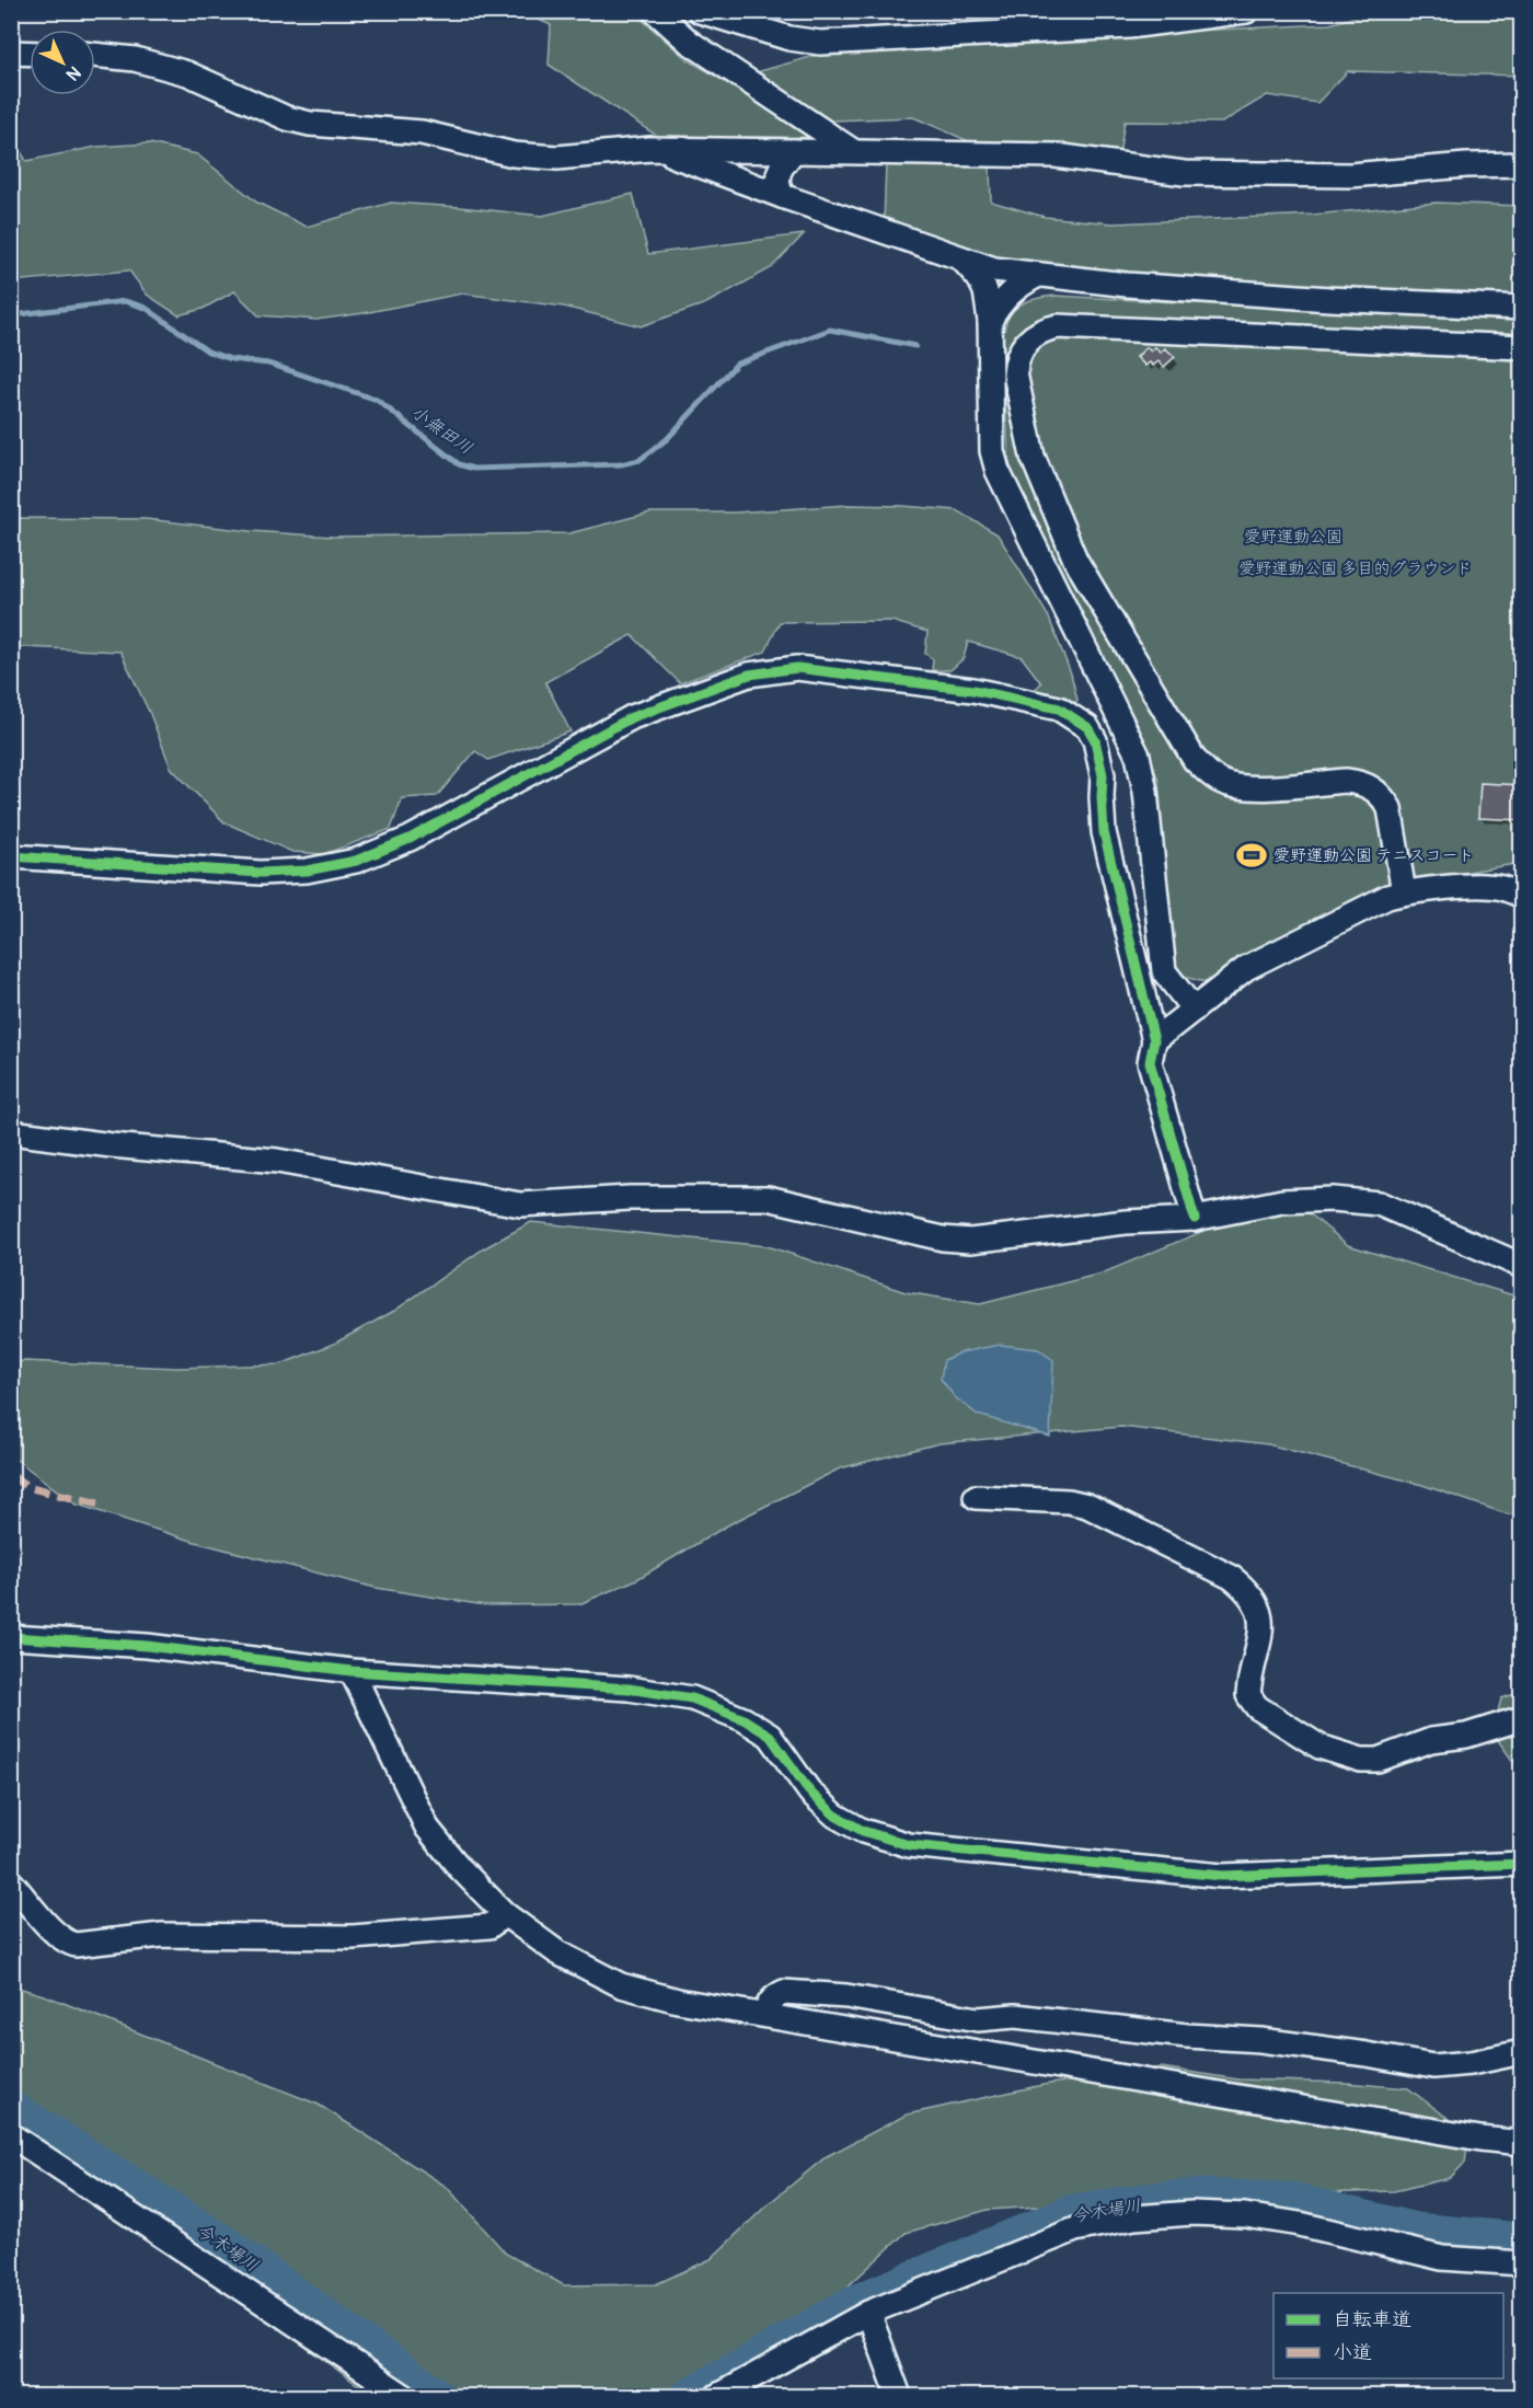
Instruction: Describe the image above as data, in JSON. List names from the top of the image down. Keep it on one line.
{"water":["小無田川","今木場川"],"parks":["愛野運動公園","愛野運動公園 多目的グラウンド"],"places":{"sports":["愛野運動公園 テニスコート"]},"legend":["自転車道","小道"],"north":"bottom right"}
